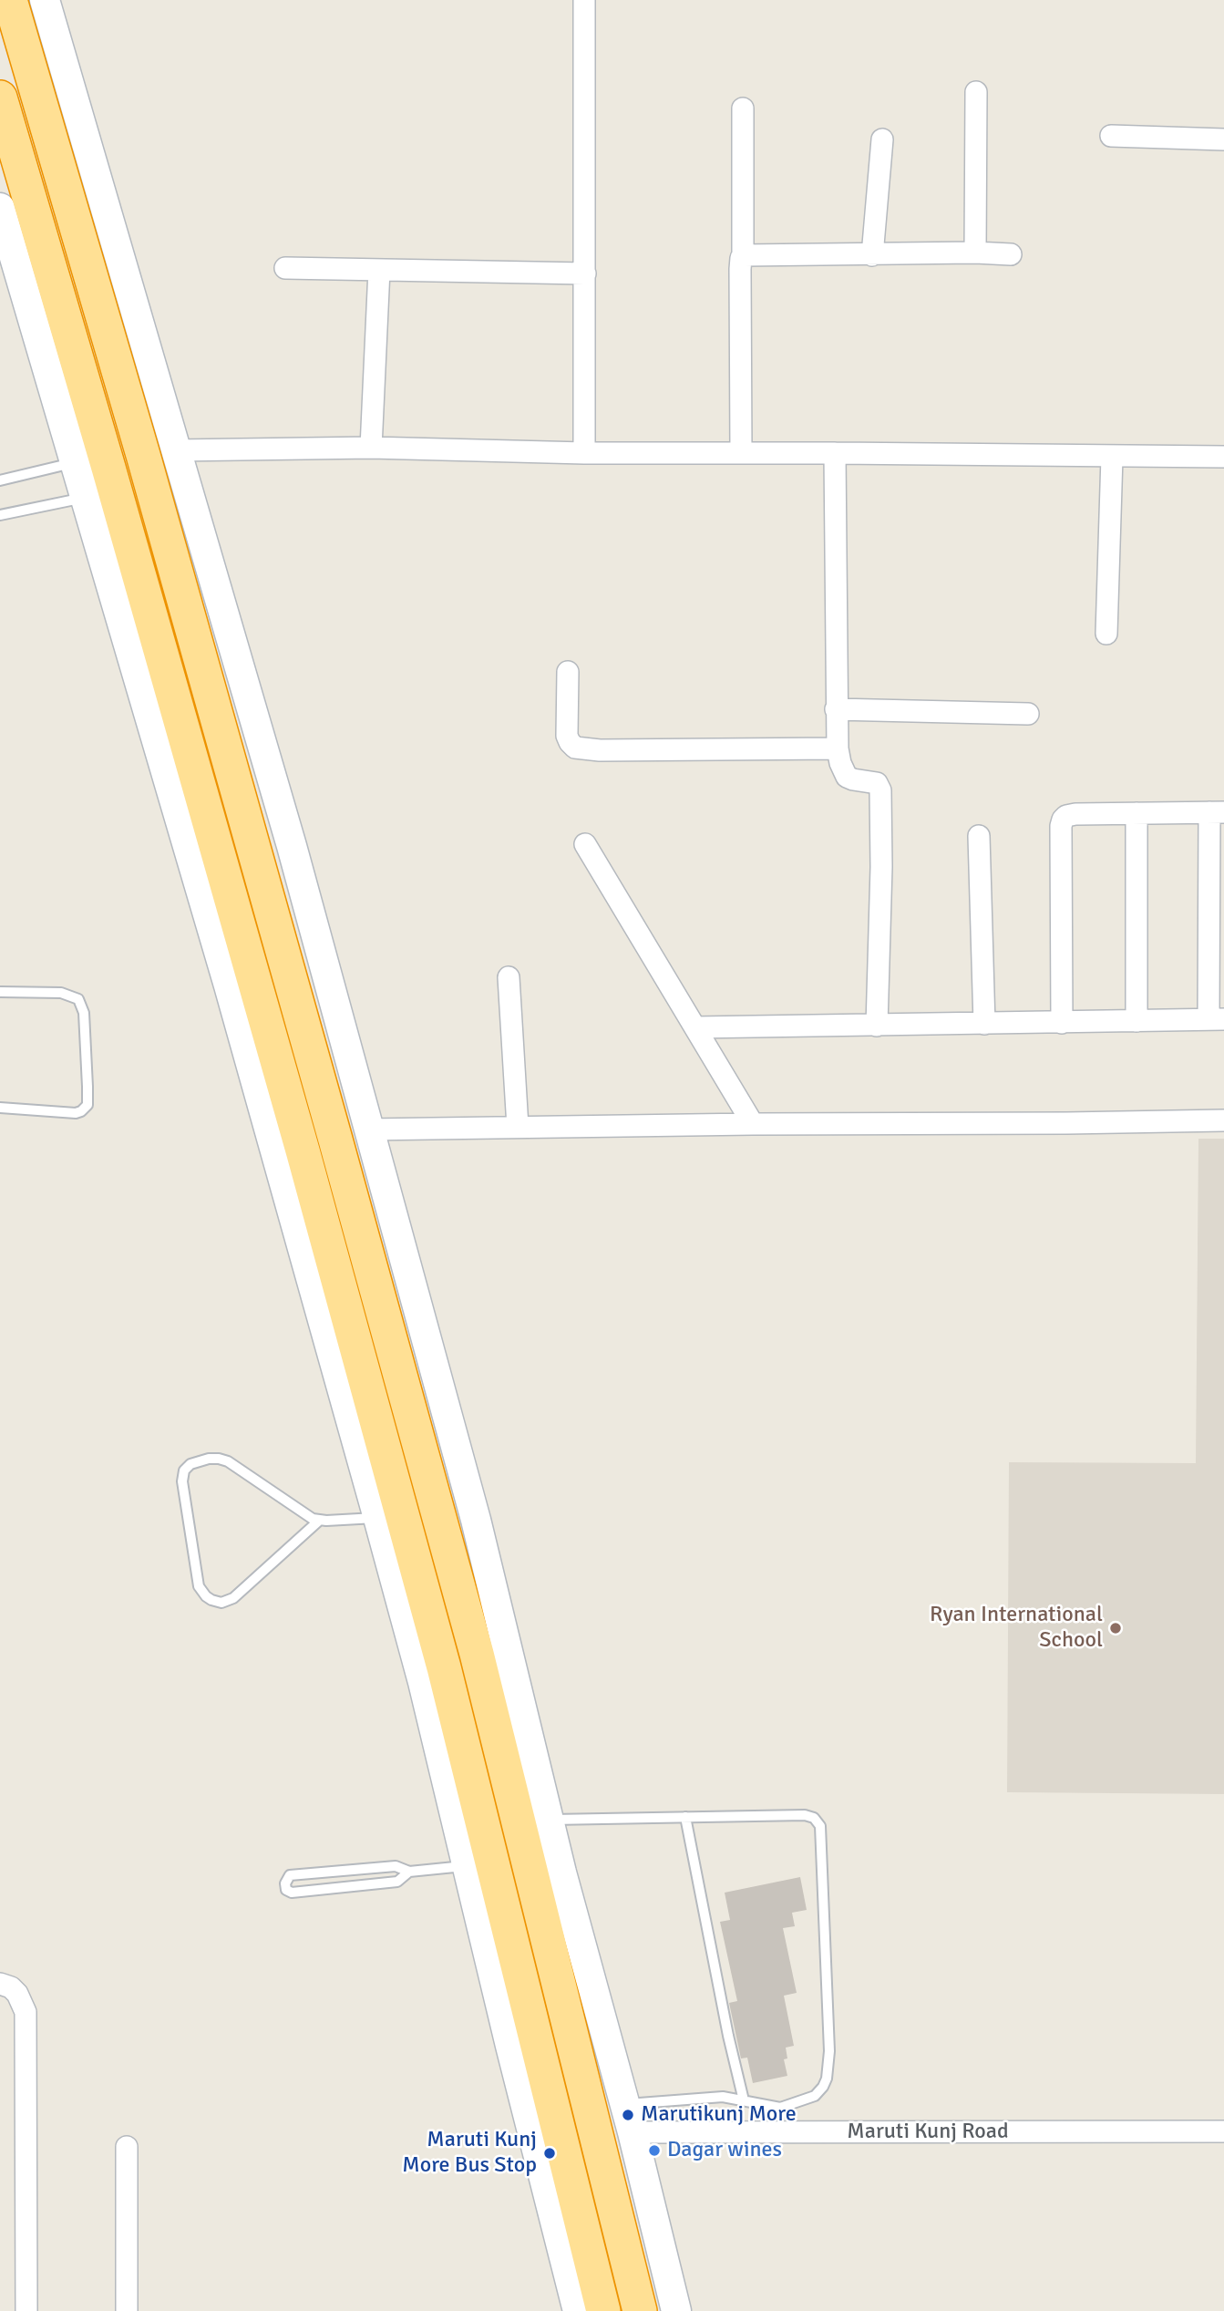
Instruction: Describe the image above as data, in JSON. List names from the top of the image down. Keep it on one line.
{"streets":{"street":["Maruti Kunj Road"]},"places":["Ryan International School","Marutikunj More","Dagar wines","Maruti Kunj More Bus Stop"]}
